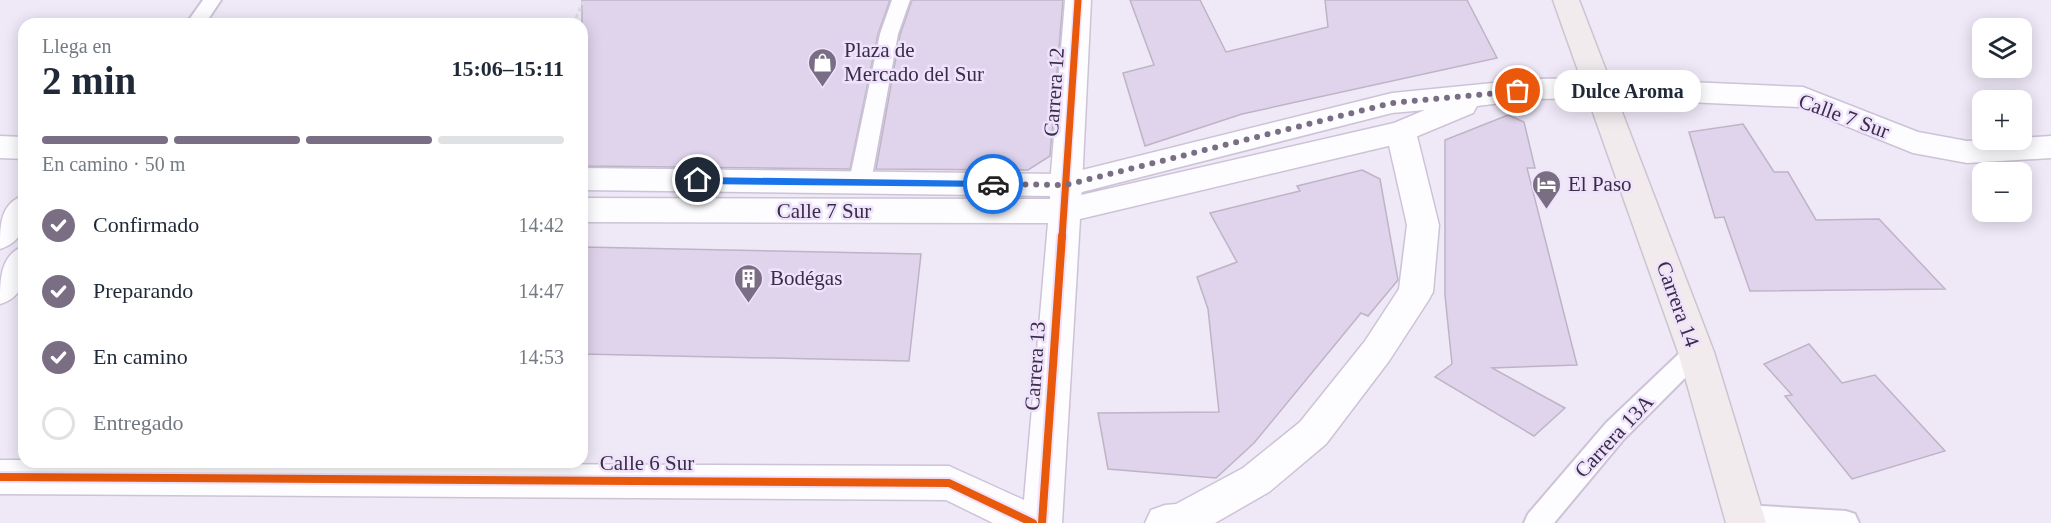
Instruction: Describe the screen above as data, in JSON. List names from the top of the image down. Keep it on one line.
{"streets":{"main road":["Carrera 14"],"street":["Carrera 12","Calle 7 Sur","Carrera 13","Calle 6 Sur"],"lane":["Carrera 13A"]},"crossings":[["Carrera 12","Calle 7 Sur"],["Carrera 12","Carrera 13"],["Calle 7 Sur","Carrera 14"],["Calle 7 Sur","Carrera 13"],["Carrera 14","Carrera 13A"]],"places":{"shop":["Plaza de Mercado del Sur"],"other":["Dulce Aroma"],"hotel":["El Paso"],"building":["Bodégas"]},"page":{"map_buttons":["+","−"],"heading":["2 min","Llega en","15:06–15:11"],"bubble":"Dulce Aroma","bar":"En camino · 50 m","list":[["Confirmado","14:42"],["Preparando","14:47"],["En camino","14:53"],"Entregado"]}}
